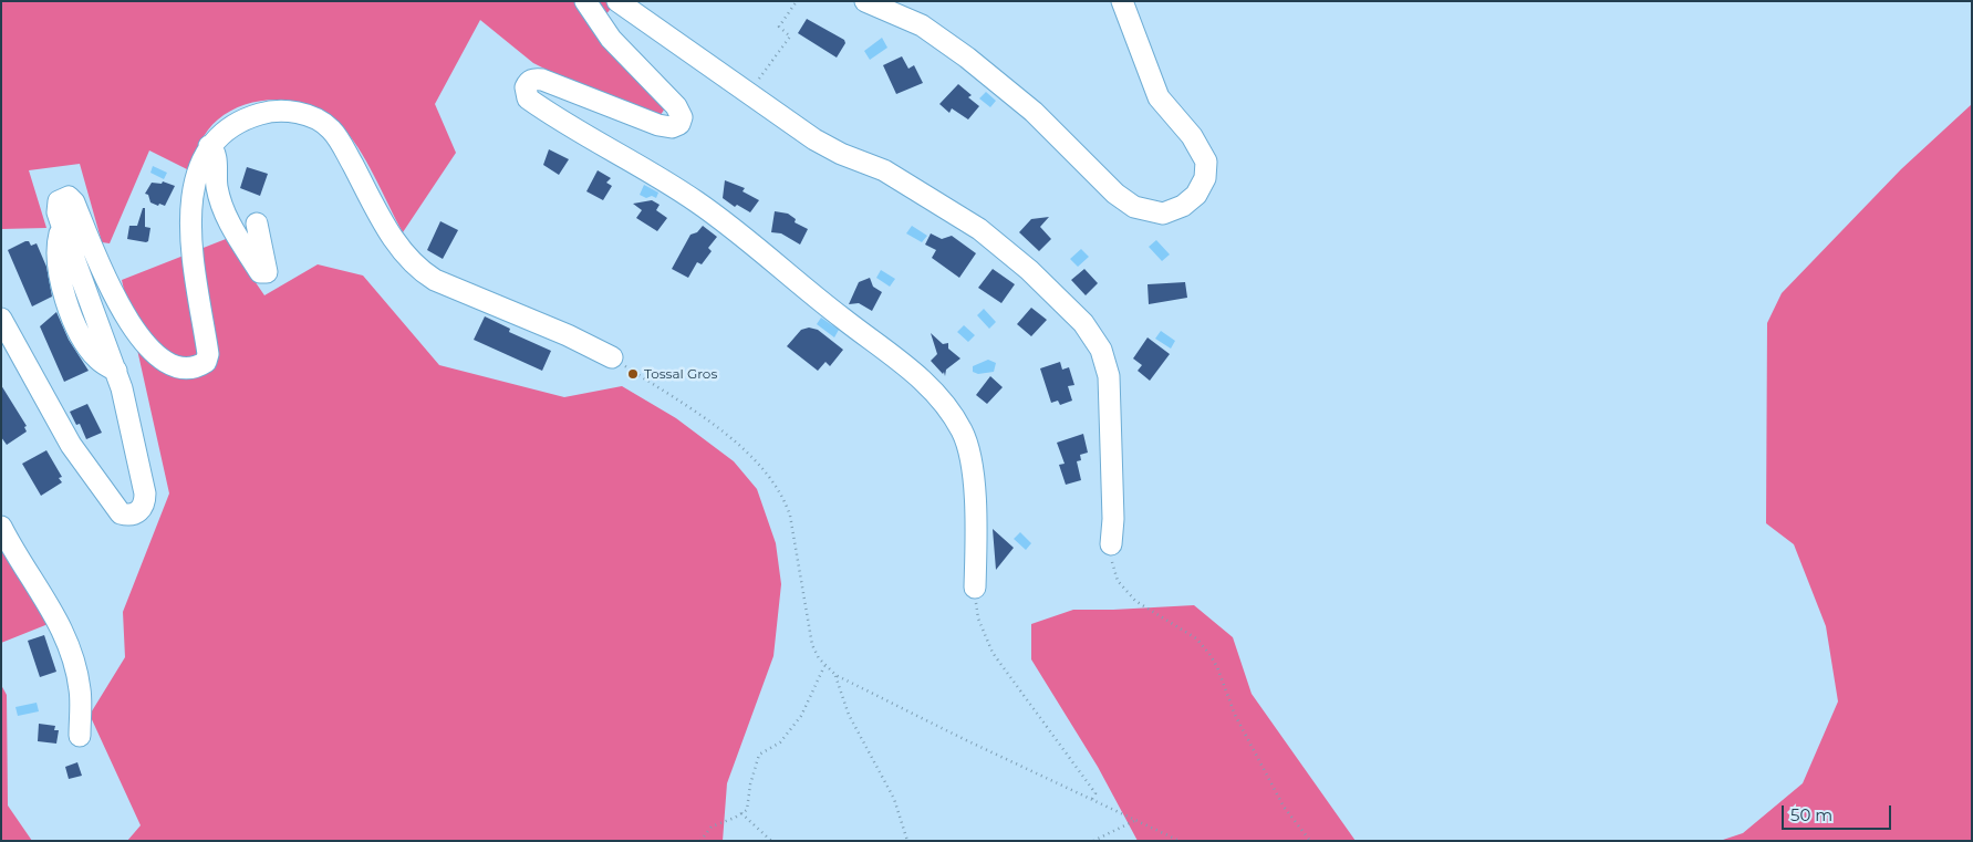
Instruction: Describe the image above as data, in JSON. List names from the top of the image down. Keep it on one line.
{"places":["Tossal Gros"],"scale_bar":"50 m"}
